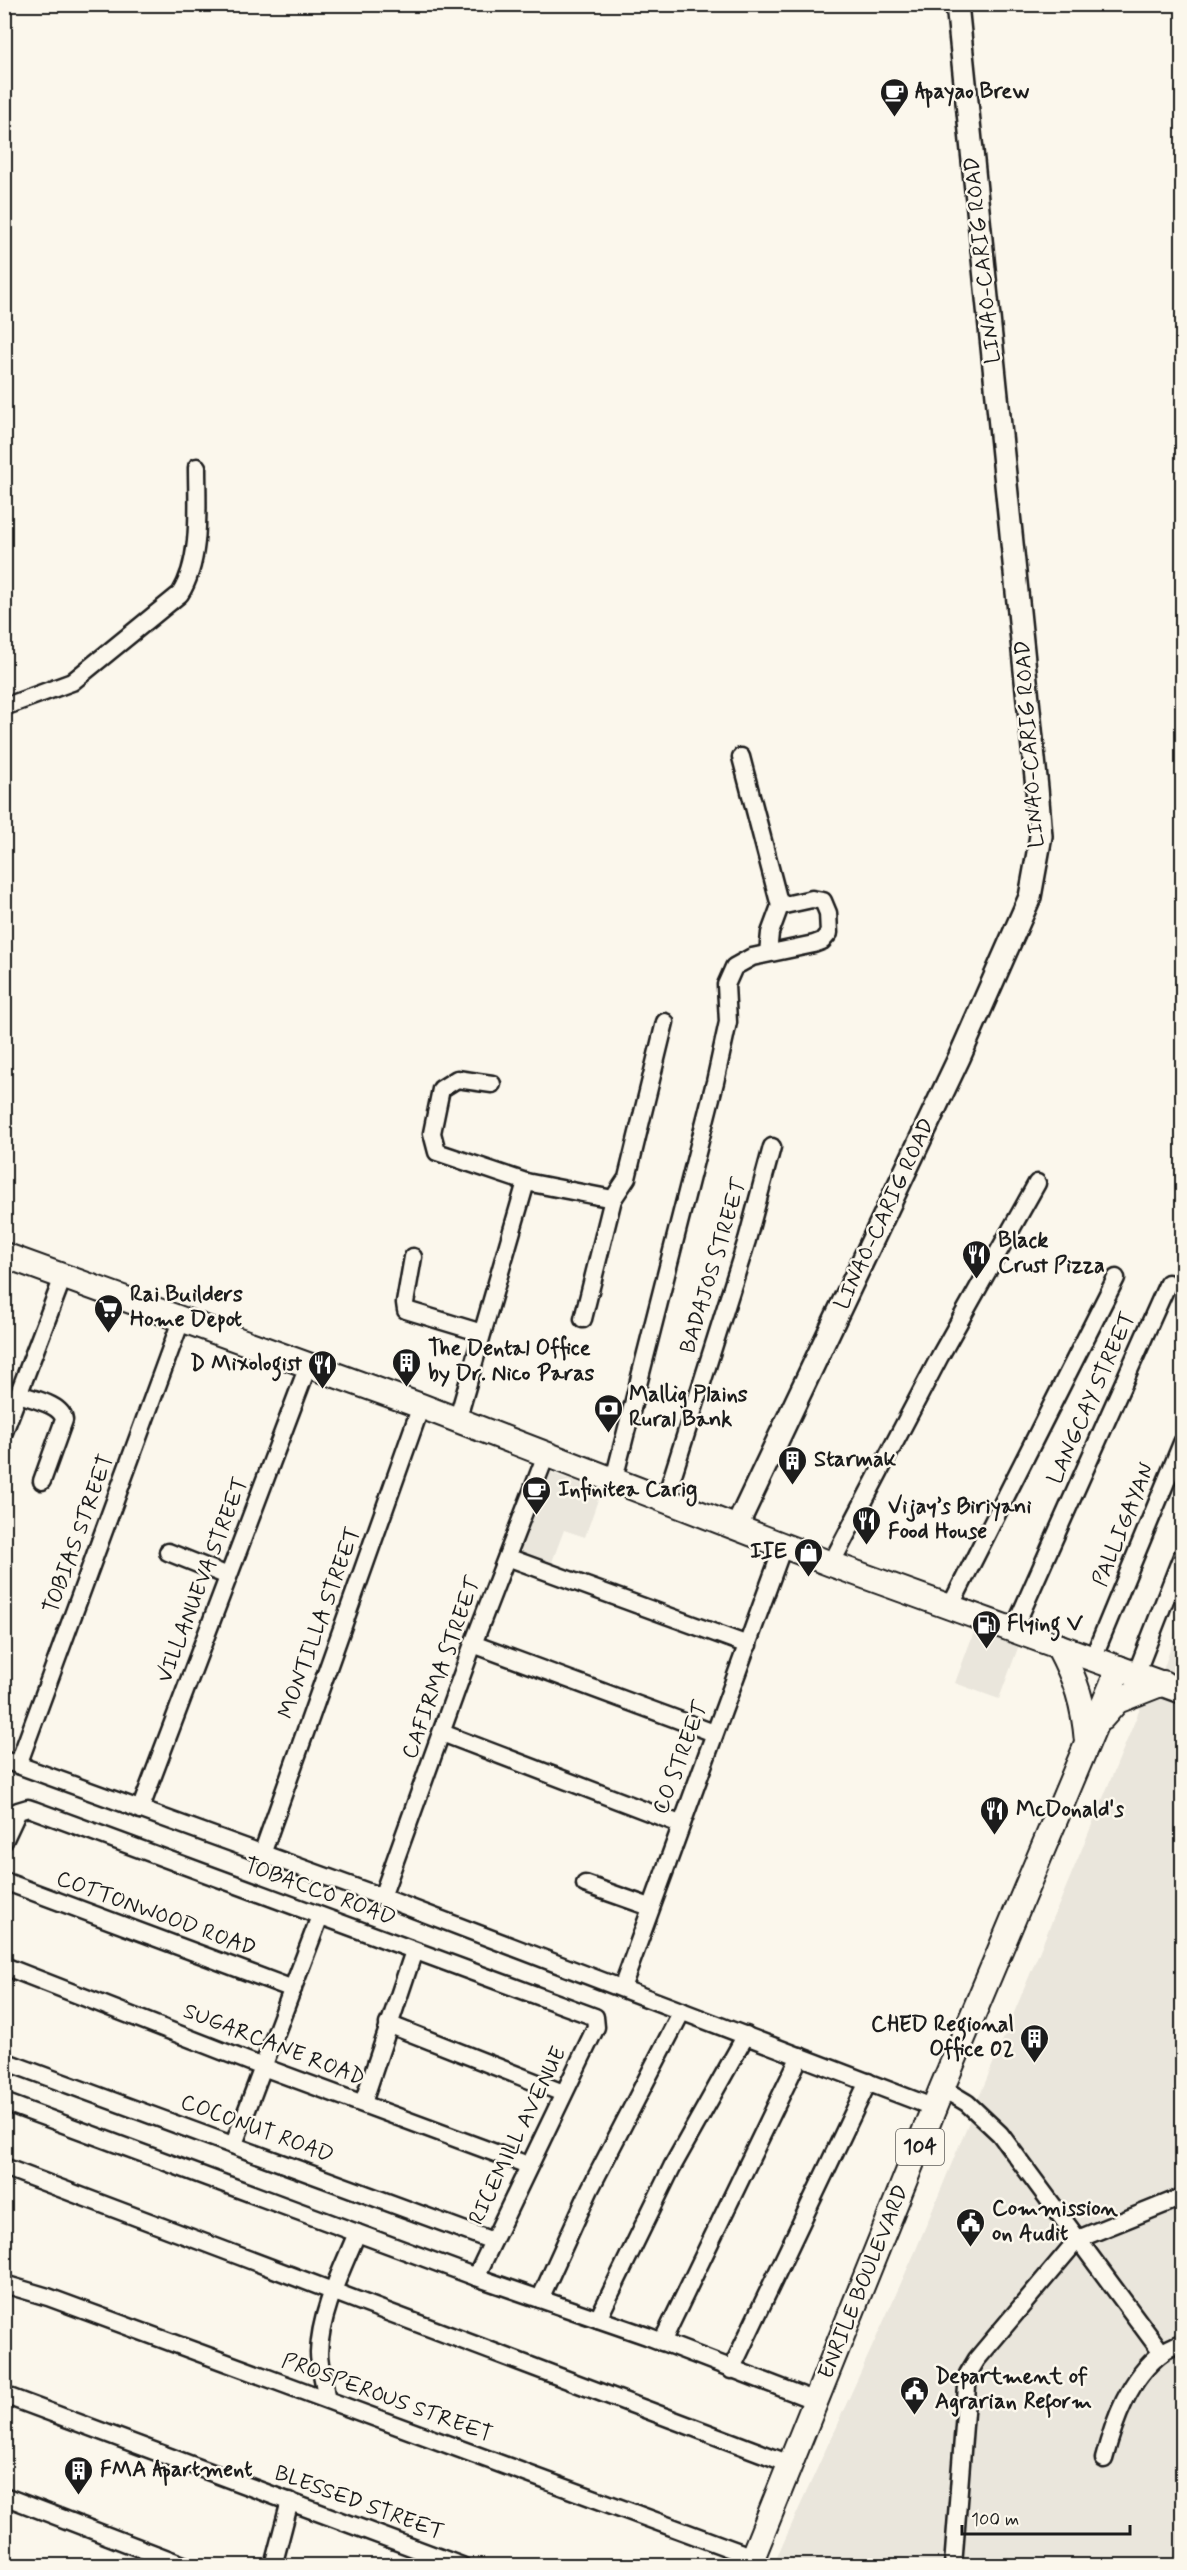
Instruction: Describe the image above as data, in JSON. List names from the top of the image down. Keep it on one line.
{"streets":{"highway":["104","ENRILE BOULEVARD"],"main road":["LINAO-CARIG ROAD"],"street":["BADAJOS STREET","LANGCAY STREET","PALLIGAYAN","TOBIAS STREET","VILLANUEVA STREET","MONTILLA STREET","CAFIRMA STREET","CO STREET","TOBACCO ROAD","COTTONWOOD ROAD","SUGARCANE ROAD","COCONUT ROAD","RICEMILL AVENUE","PROSPEROUS STREET","BLESSED STREET"]},"crossings":[["TOBACCO ROAD","RICEMILL AVENUE"],["SUGARCANE ROAD","RICEMILL AVENUE"],["COCONUT ROAD","RICEMILL AVENUE"],["ENRILE BOULEVARD","PROSPEROUS STREET"]],"places":{"cafe":["Apayao Brew","Infinitea Carig"],"restaurant":["Black Crust Pizza","D Mixologist","Vijay’s Biriyani Food House","McDonald's"],"supermarket":["Rai Builders Home Depot"],"building":["The Dental Office by Dr. Nico Paras","Starmak","CHED Regional Office 02","FMA Apartment"],"bank":["Mallig Plains Rural Bank"],"shop":["IIE"],"fuel station":["Flying V"],"public building":["Commission on Audit","Department of Agrarian Reform"]},"scale_bar":"100 m"}
